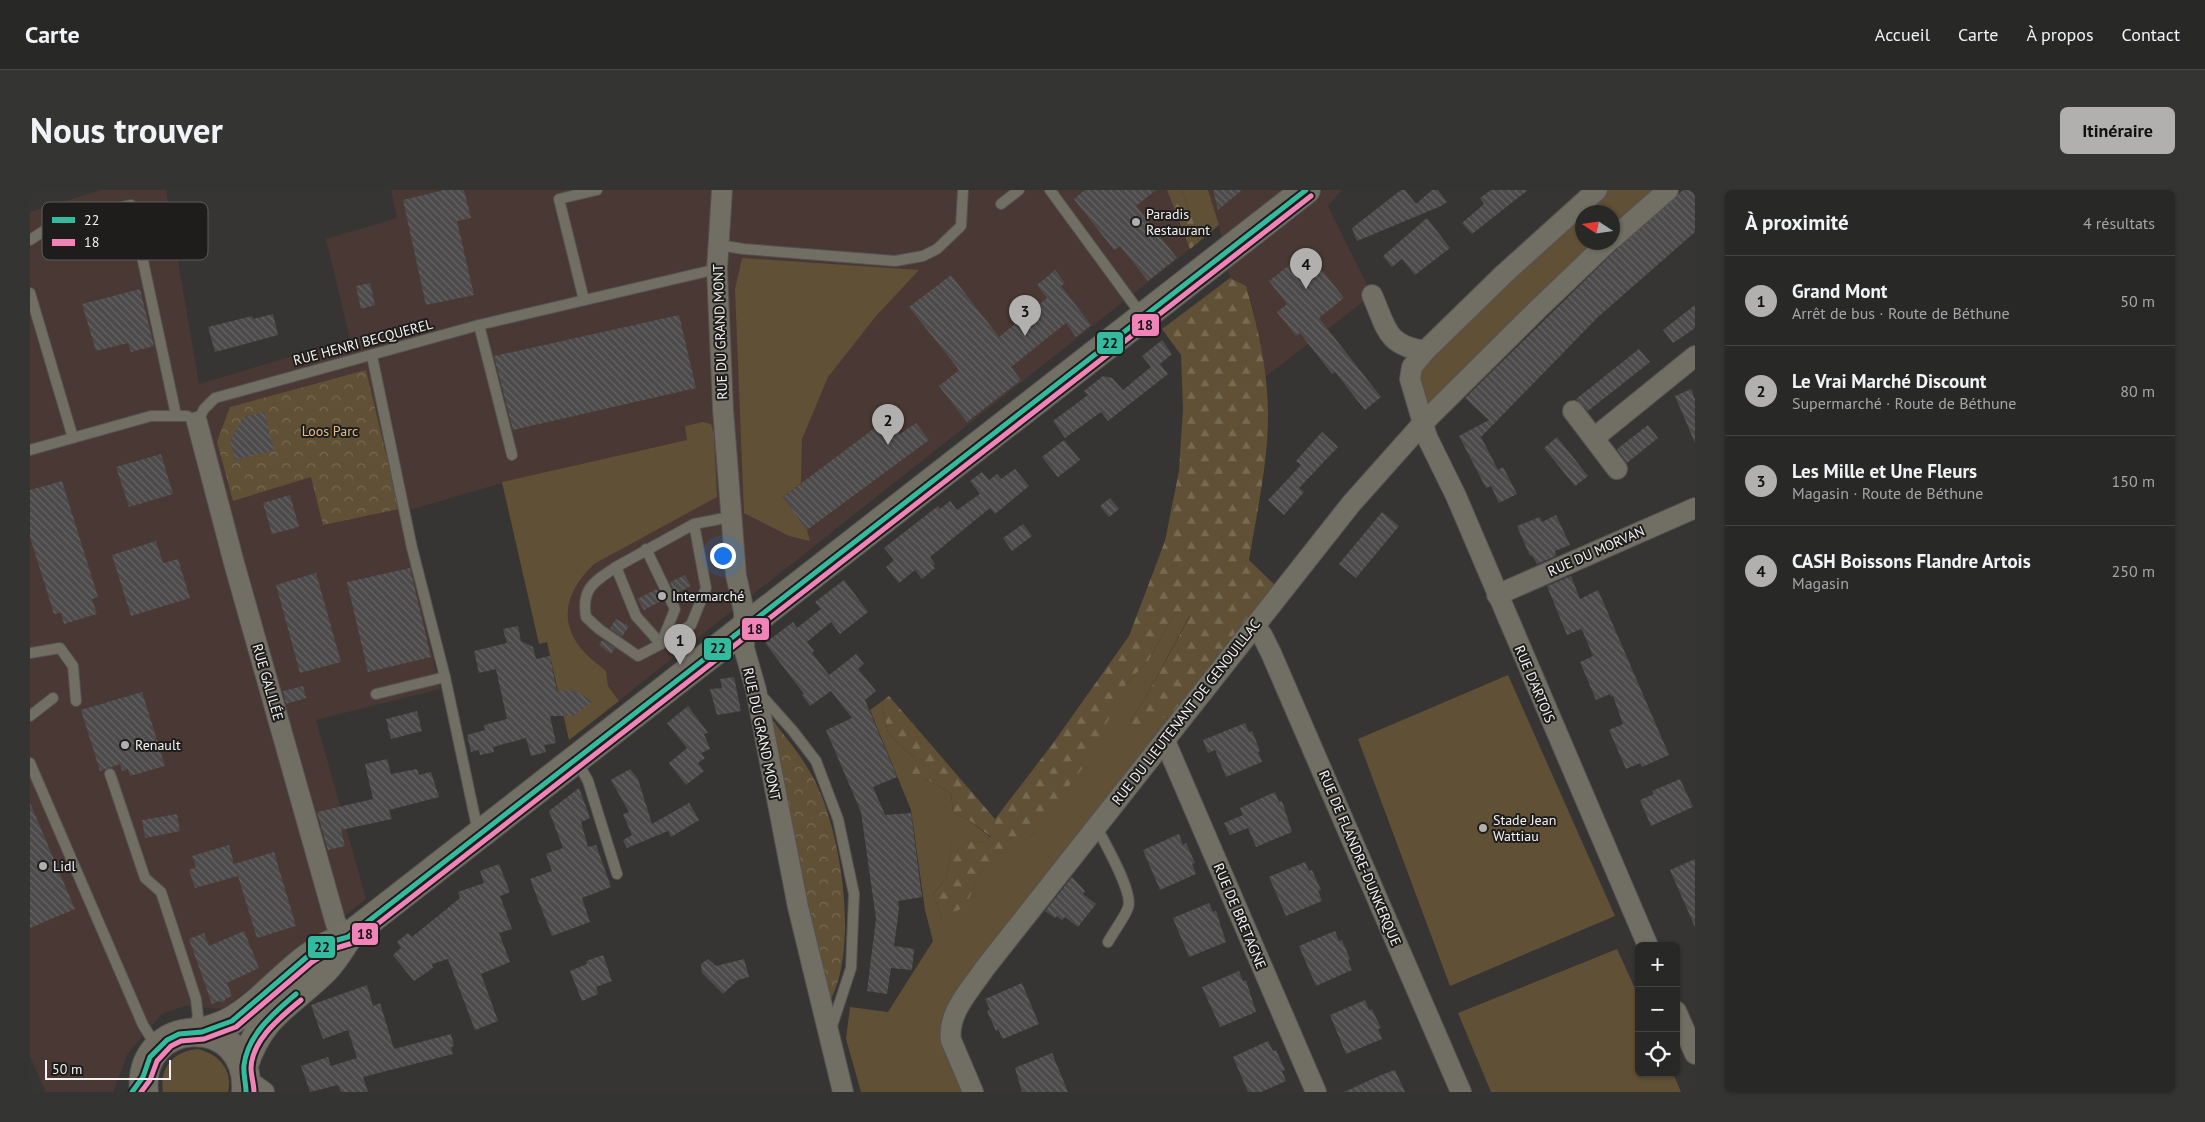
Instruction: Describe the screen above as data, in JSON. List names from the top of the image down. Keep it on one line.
{"streets":{"street":["RUE DU GRAND MONT","RUE DU MORVAN","RUE GALILÉE","RUE D'ARTOIS","RUE DU LIEUTENANT DE GENOUILLAC","RUE DE FLANDRE-DUNKERQUE","RUE DE BRETAGNE"],"lane":["RUE HENRI BECQUEREL"]},"crossings":[["RUE DU GRAND MONT","RUE HENRI BECQUEREL"],["RUE HENRI BECQUEREL","RUE GALILÉE"],["RUE DU MORVAN","RUE D'ARTOIS"],["RUE D'ARTOIS","RUE DU LIEUTENANT DE GENOUILLAC"],["RUE DU LIEUTENANT DE GENOUILLAC","RUE DE FLANDRE-DUNKERQUE"],["RUE DU LIEUTENANT DE GENOUILLAC","RUE DE BRETAGNE"]],"parks":["Loos Parc"],"places":["Paradis Restaurant","Intermarché","Renault","Stade Jean Wattiau","Lidl"],"lines":["transit line 22","transit line 18"],"legend":["22","18"],"scale_bar":"50 m","north":"left","page":{"header":"Carte","nav":["Accueil","Carte","À propos","Contact"],"title":"Nous trouver","buttons":"Itinéraire","heading":["À proximité","4 résultats"],"pins":["4","3","2","1"],"list":[{"mark":"1","name":"Grand Mont","note":"Arrêt de bus · Route de Béthune","value":"50 m"},{"mark":"2","name":"Le Vrai Marché Discount","note":"Supermarché · Route de Béthune","value":"80 m"},{"mark":"3","name":"Les Mille et Une Fleurs","note":"Magasin · Route de Béthune","value":"150 m"},{"mark":"4","name":"CASH Boissons Flandre Artois","note":"Magasin","value":"250 m"}],"map_buttons":["+","−"],"scale":"50 m"}}
